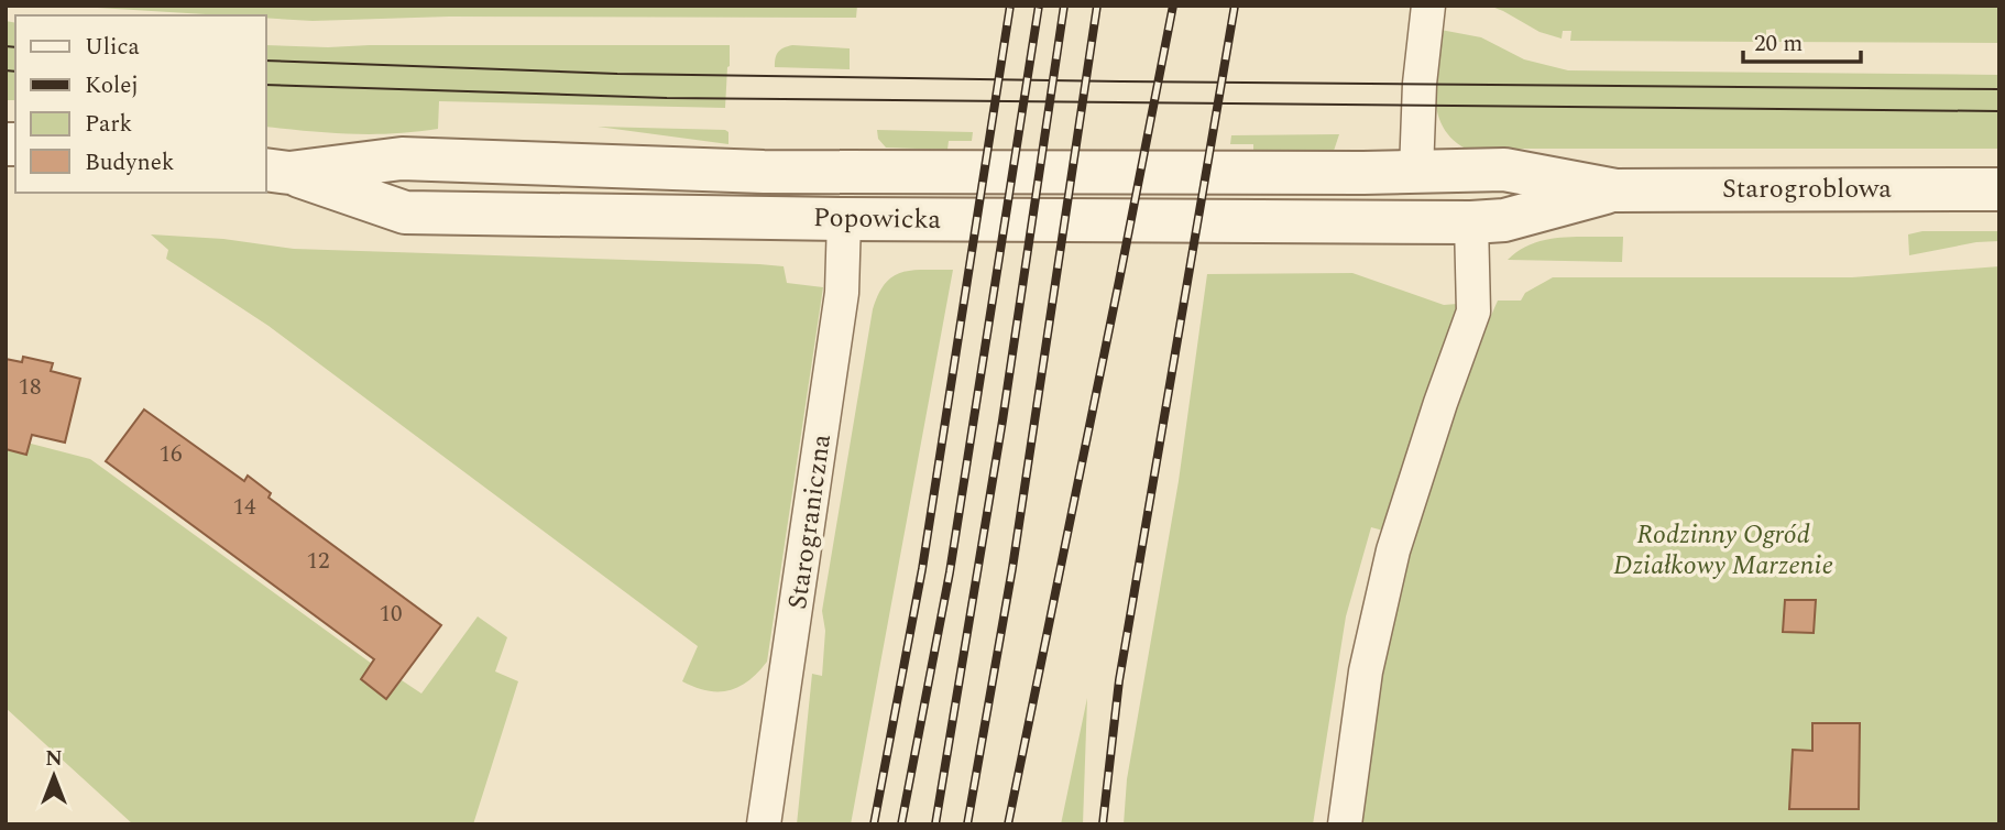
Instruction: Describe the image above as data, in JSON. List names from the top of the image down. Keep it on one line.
{"streets":{"street":["Starogroblowa","Popowicka","Starograniczna"]},"crossings":[["Starogroblowa","Popowicka"],["Popowicka","Starograniczna"]],"parks":["Rodzinny Ogród Działkowy Marzenie"],"house_numbers":["18","16","14","12","10"],"legend":["Ulica","Kolej","Park","Budynek"],"scale_bar":"20 m","north":"top"}
